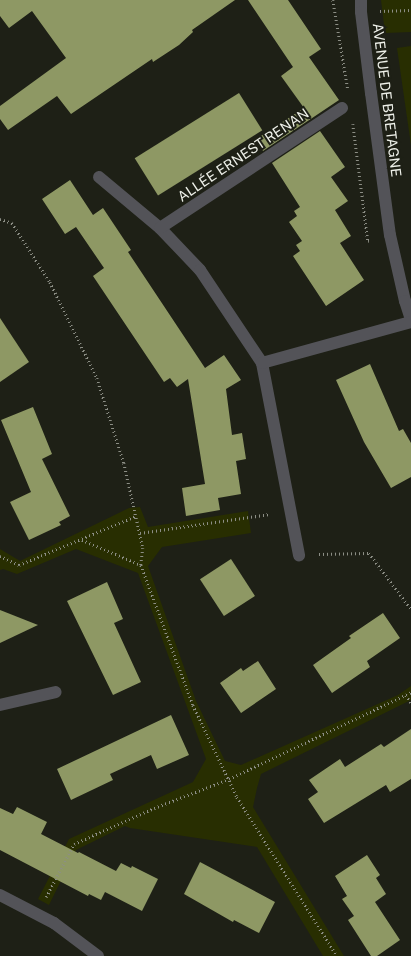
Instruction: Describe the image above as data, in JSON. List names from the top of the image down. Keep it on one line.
{"streets":{"street":["AVENUE DE BRETAGNE","ALLÉE ERNEST RENAN"]}}
